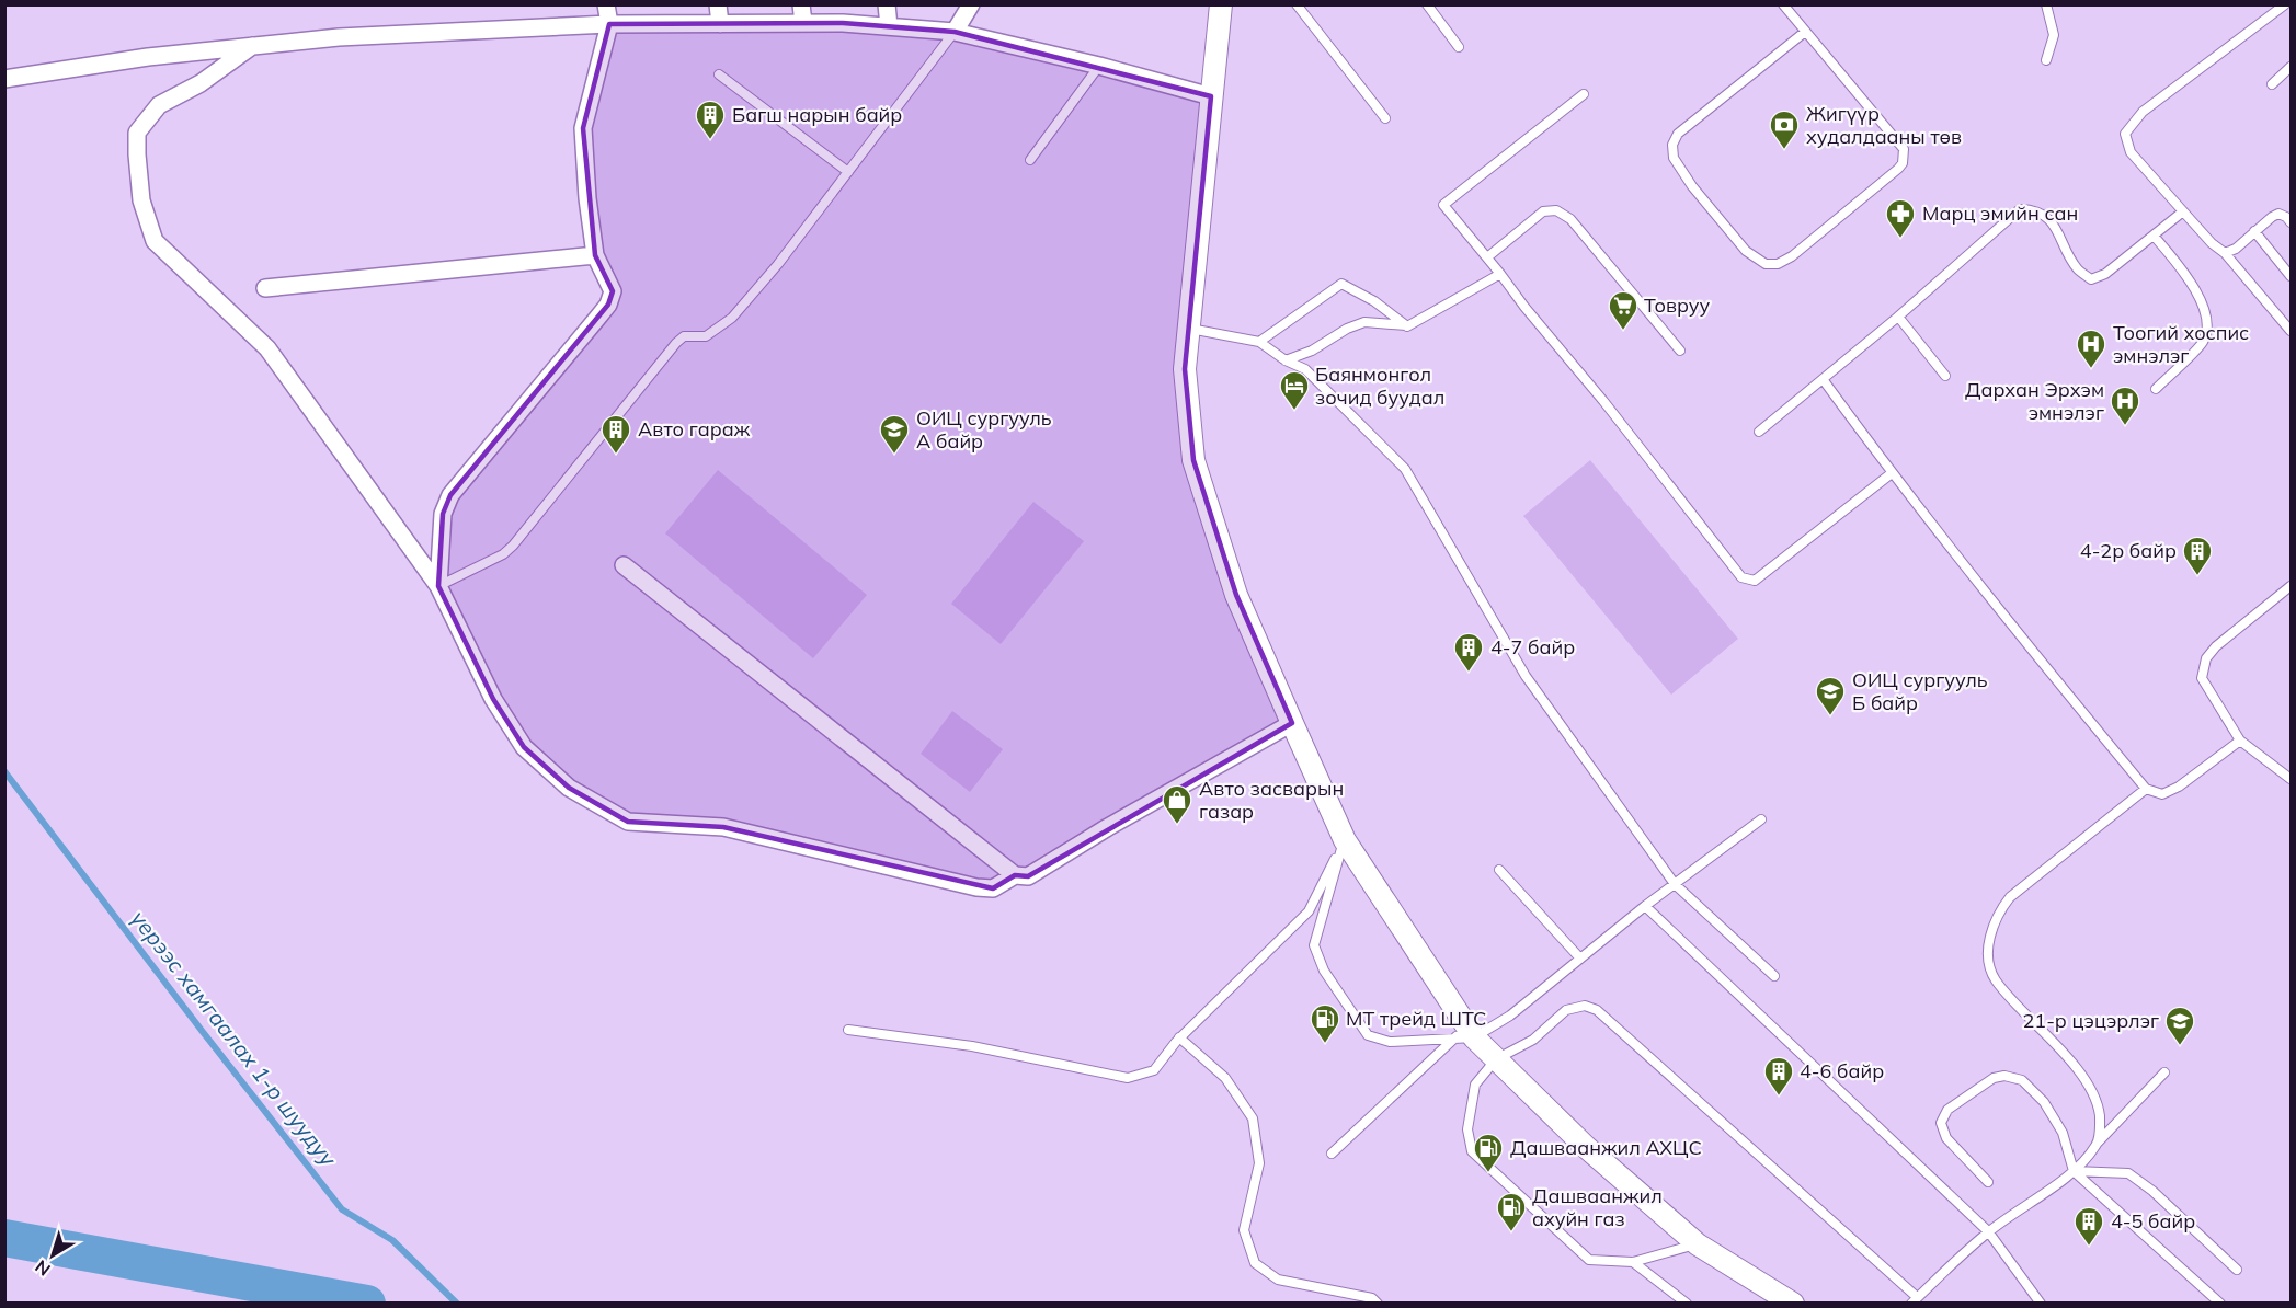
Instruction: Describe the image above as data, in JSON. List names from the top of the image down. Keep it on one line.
{"water":["үерээс хамгаалах 1-р шуудуу"],"places":{"building":["Багш нарын байр","Авто гараж","4-2р байр","4-7 байр","4-6 байр","4-5 байр"],"bank":["Жигүүр худалдааны төв"],"pharmacy":["Марц эмийн сан"],"supermarket":["Товруу"],"hospital":["Тоогий хоспис эмнэлэг","Дархан Эрхэм эмнэлэг"],"hotel":["Баянмонгол зочид буудал"],"school or university":["ОИЦ сургууль А байр","ОИЦ сургууль Б байр","21-р цэцэрлэг"],"shop":["Авто засварын газар"],"fuel station":["МТ трейд ШТС","Дашваанжил АХЦС","Дашваанжил ахуйн газ"]},"north":"bottom left"}
